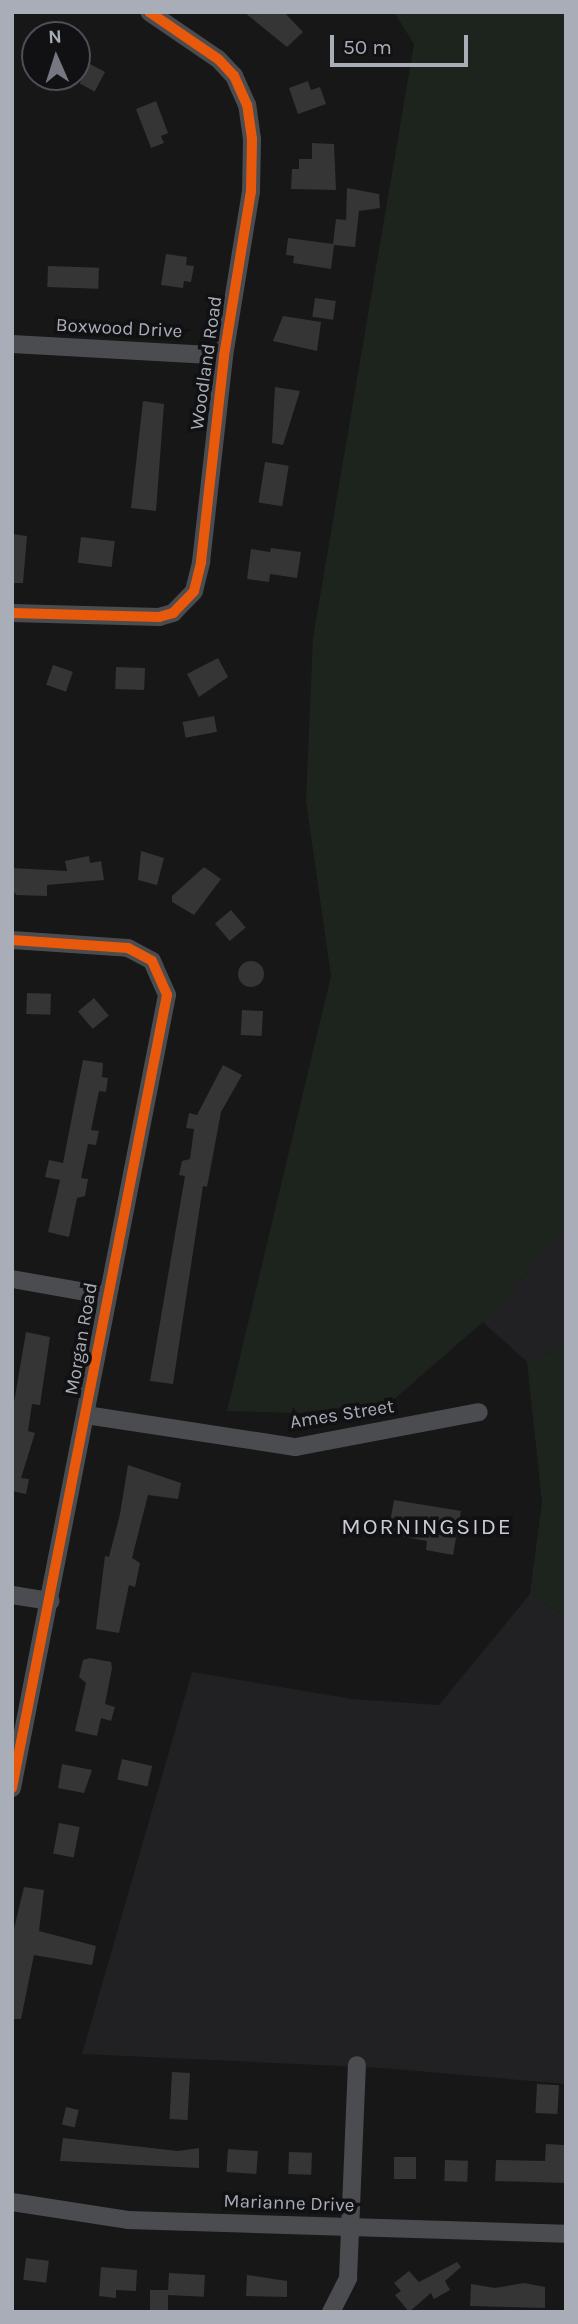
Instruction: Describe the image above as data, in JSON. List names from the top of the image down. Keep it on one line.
{"streets":{"street":["Boxwood Drive","Woodland Road","Morgan Road","Ames Street","Marianne Drive"]},"crossings":[["Boxwood Drive","Woodland Road"],["Morgan Road","Ames Street"]],"districts":["MORNINGSIDE"],"scale_bar":"50 m","north":"top"}
